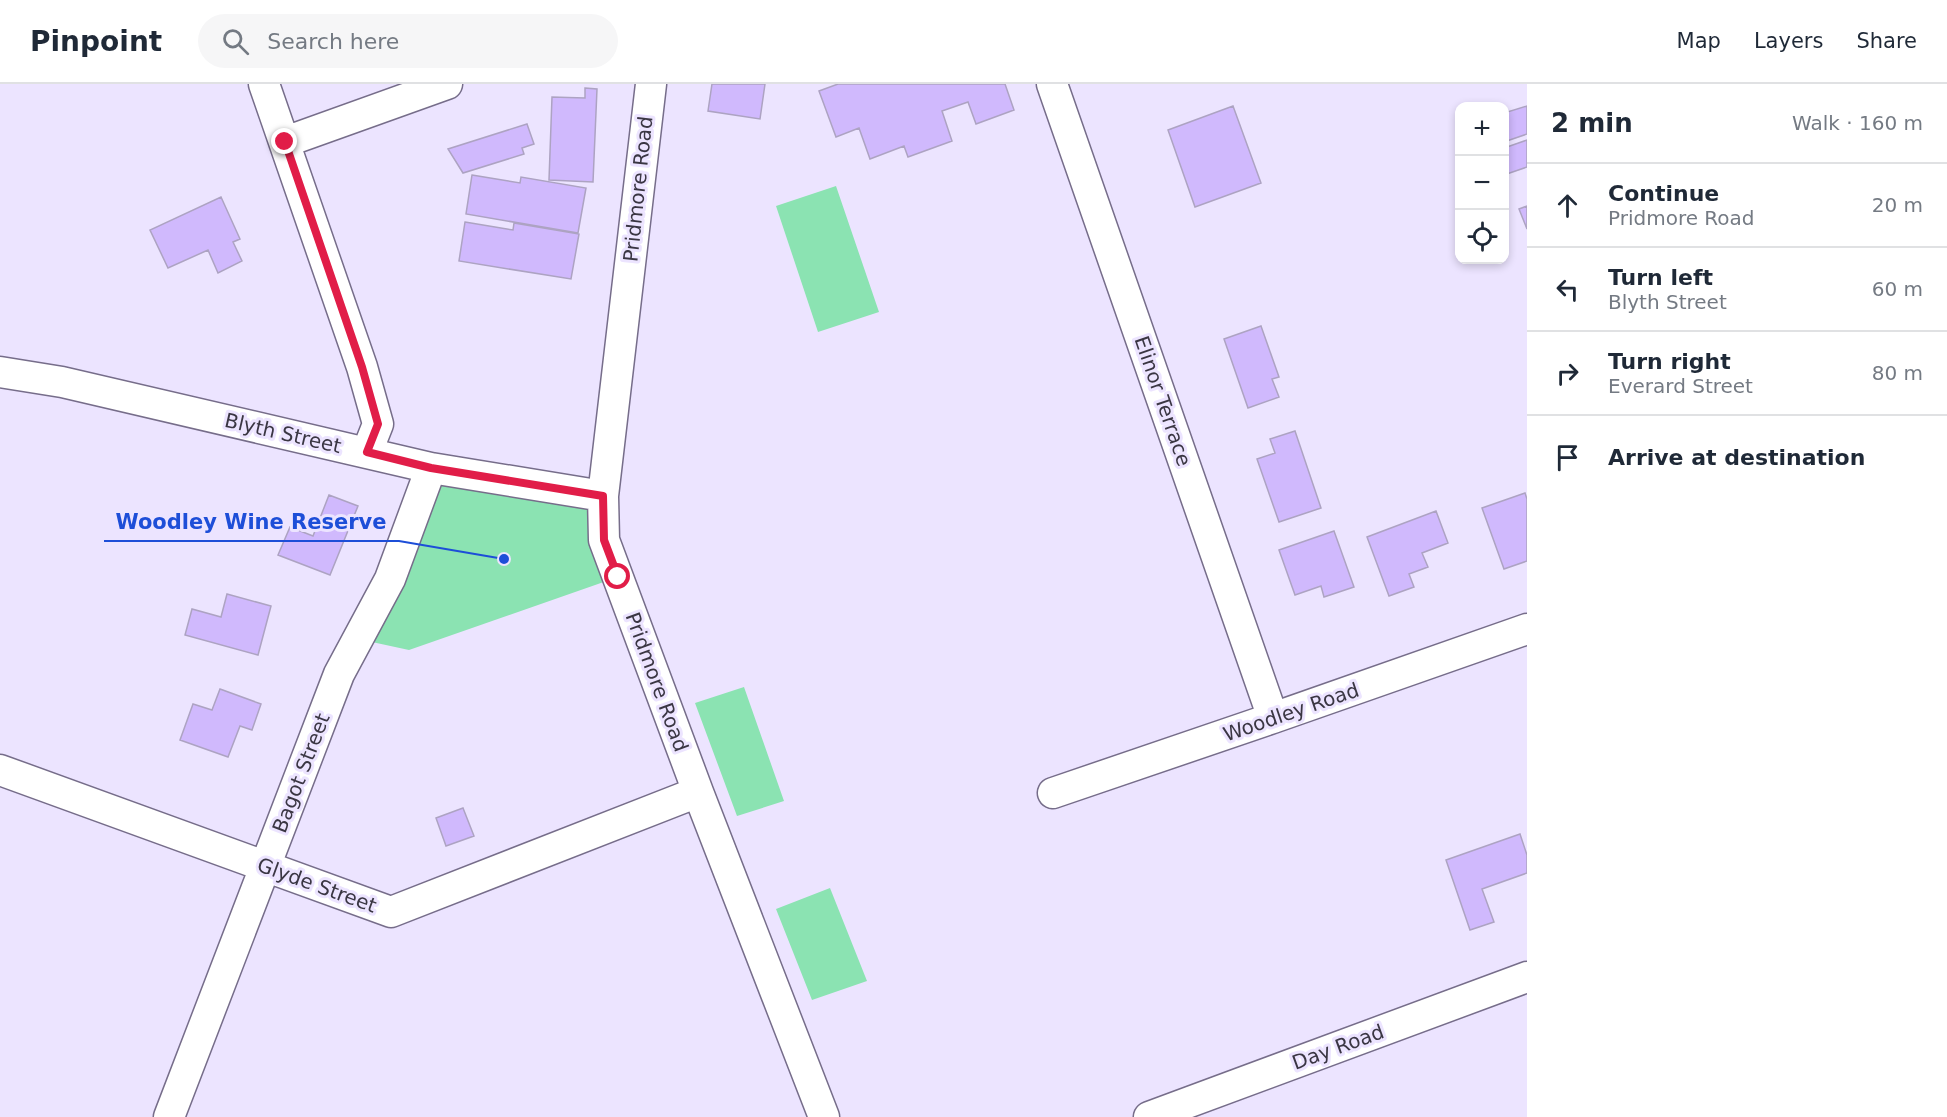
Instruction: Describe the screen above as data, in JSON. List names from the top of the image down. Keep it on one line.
{"streets":{"street":["Pridmore Road","Elinor Terrace","Blyth Street","Woodley Road","Bagot Street","Glyde Street","Day Road"]},"crossings":[["Pridmore Road","Blyth Street"],["Pridmore Road","Glyde Street"],["Elinor Terrace","Woodley Road"],["Blyth Street","Bagot Street"],["Bagot Street","Glyde Street"]],"places":["Woodley Wine Reserve"],"page":{"header":"Pinpoint","search":"Search here","nav":["Map","Layers","Share"],"heading":["2 min","Walk · 160 m"],"map_buttons":["+","−"],"list":[["Continue","Pridmore Road","20 m"],["Turn left","Blyth Street","60 m"],["Turn right","Everard Street","80 m"],"Arrive at destination"]}}
